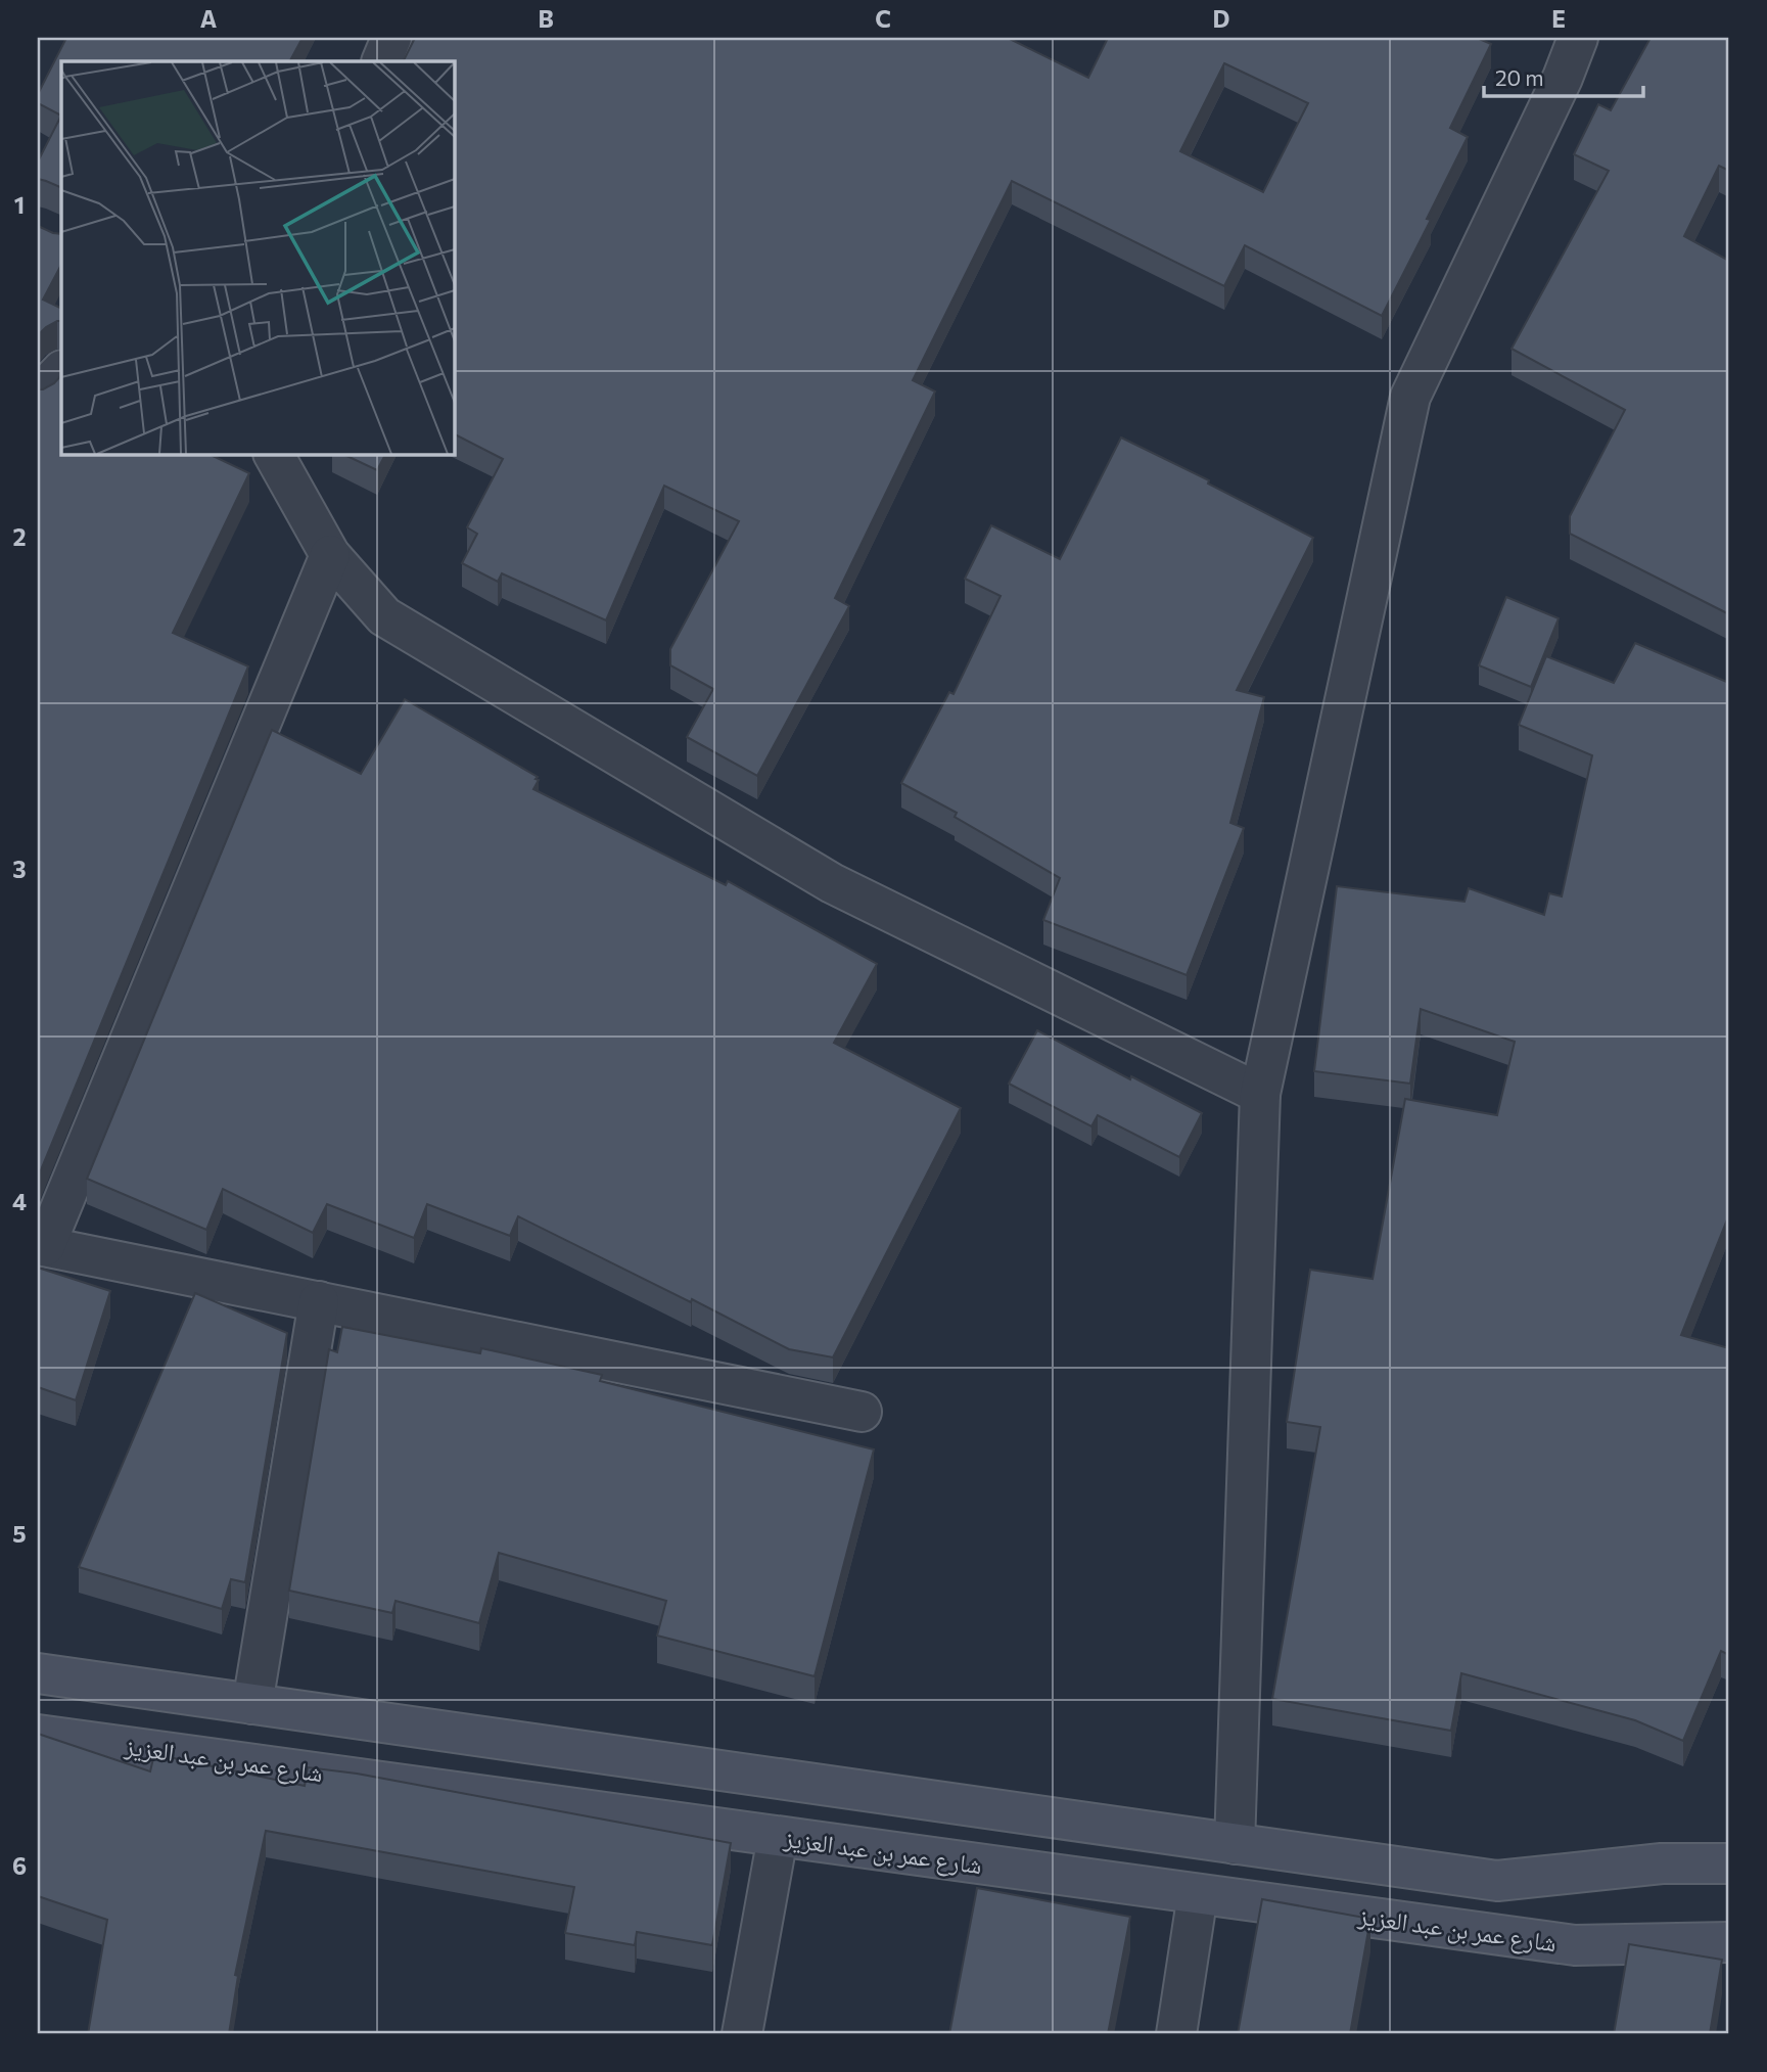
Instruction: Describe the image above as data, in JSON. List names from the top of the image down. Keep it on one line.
{"streets":{"main road":["شارع عمر بن عبد العزيز"]},"scale_bar":"20 m","grid":{"columns":["A","B","C","D","E"],"rows":["1","2","3","4","5","6"]}}
